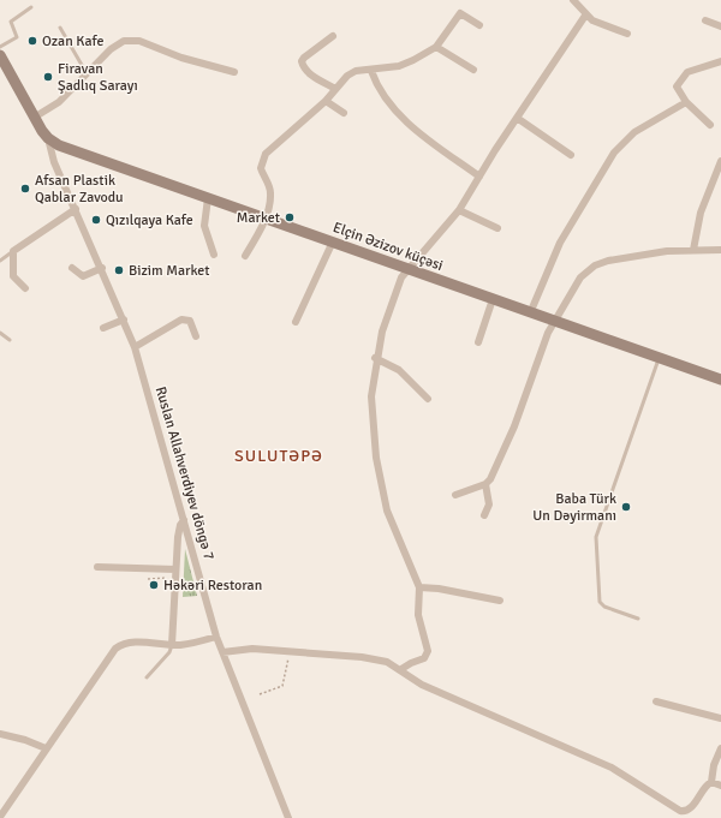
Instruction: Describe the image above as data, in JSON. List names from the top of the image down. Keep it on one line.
{"streets":{"street":["Elçin Əzizov küçəsi","Ruslan Allahverdiyev döngə 7"]},"crossings":[["Elçin Əzizov küçəsi","Ruslan Allahverdiyev döngə 7"]],"districts":["SULUTƏPƏ"],"places":["Ozan Kafe","Firavan Şadlıq Sarayı","Afsan Plastik Qablar Zavodu","Market","Qızılqaya Kafe","Bizim Market","Baba Türk Un Dəyirmanı","Həkəri Restoran"]}
